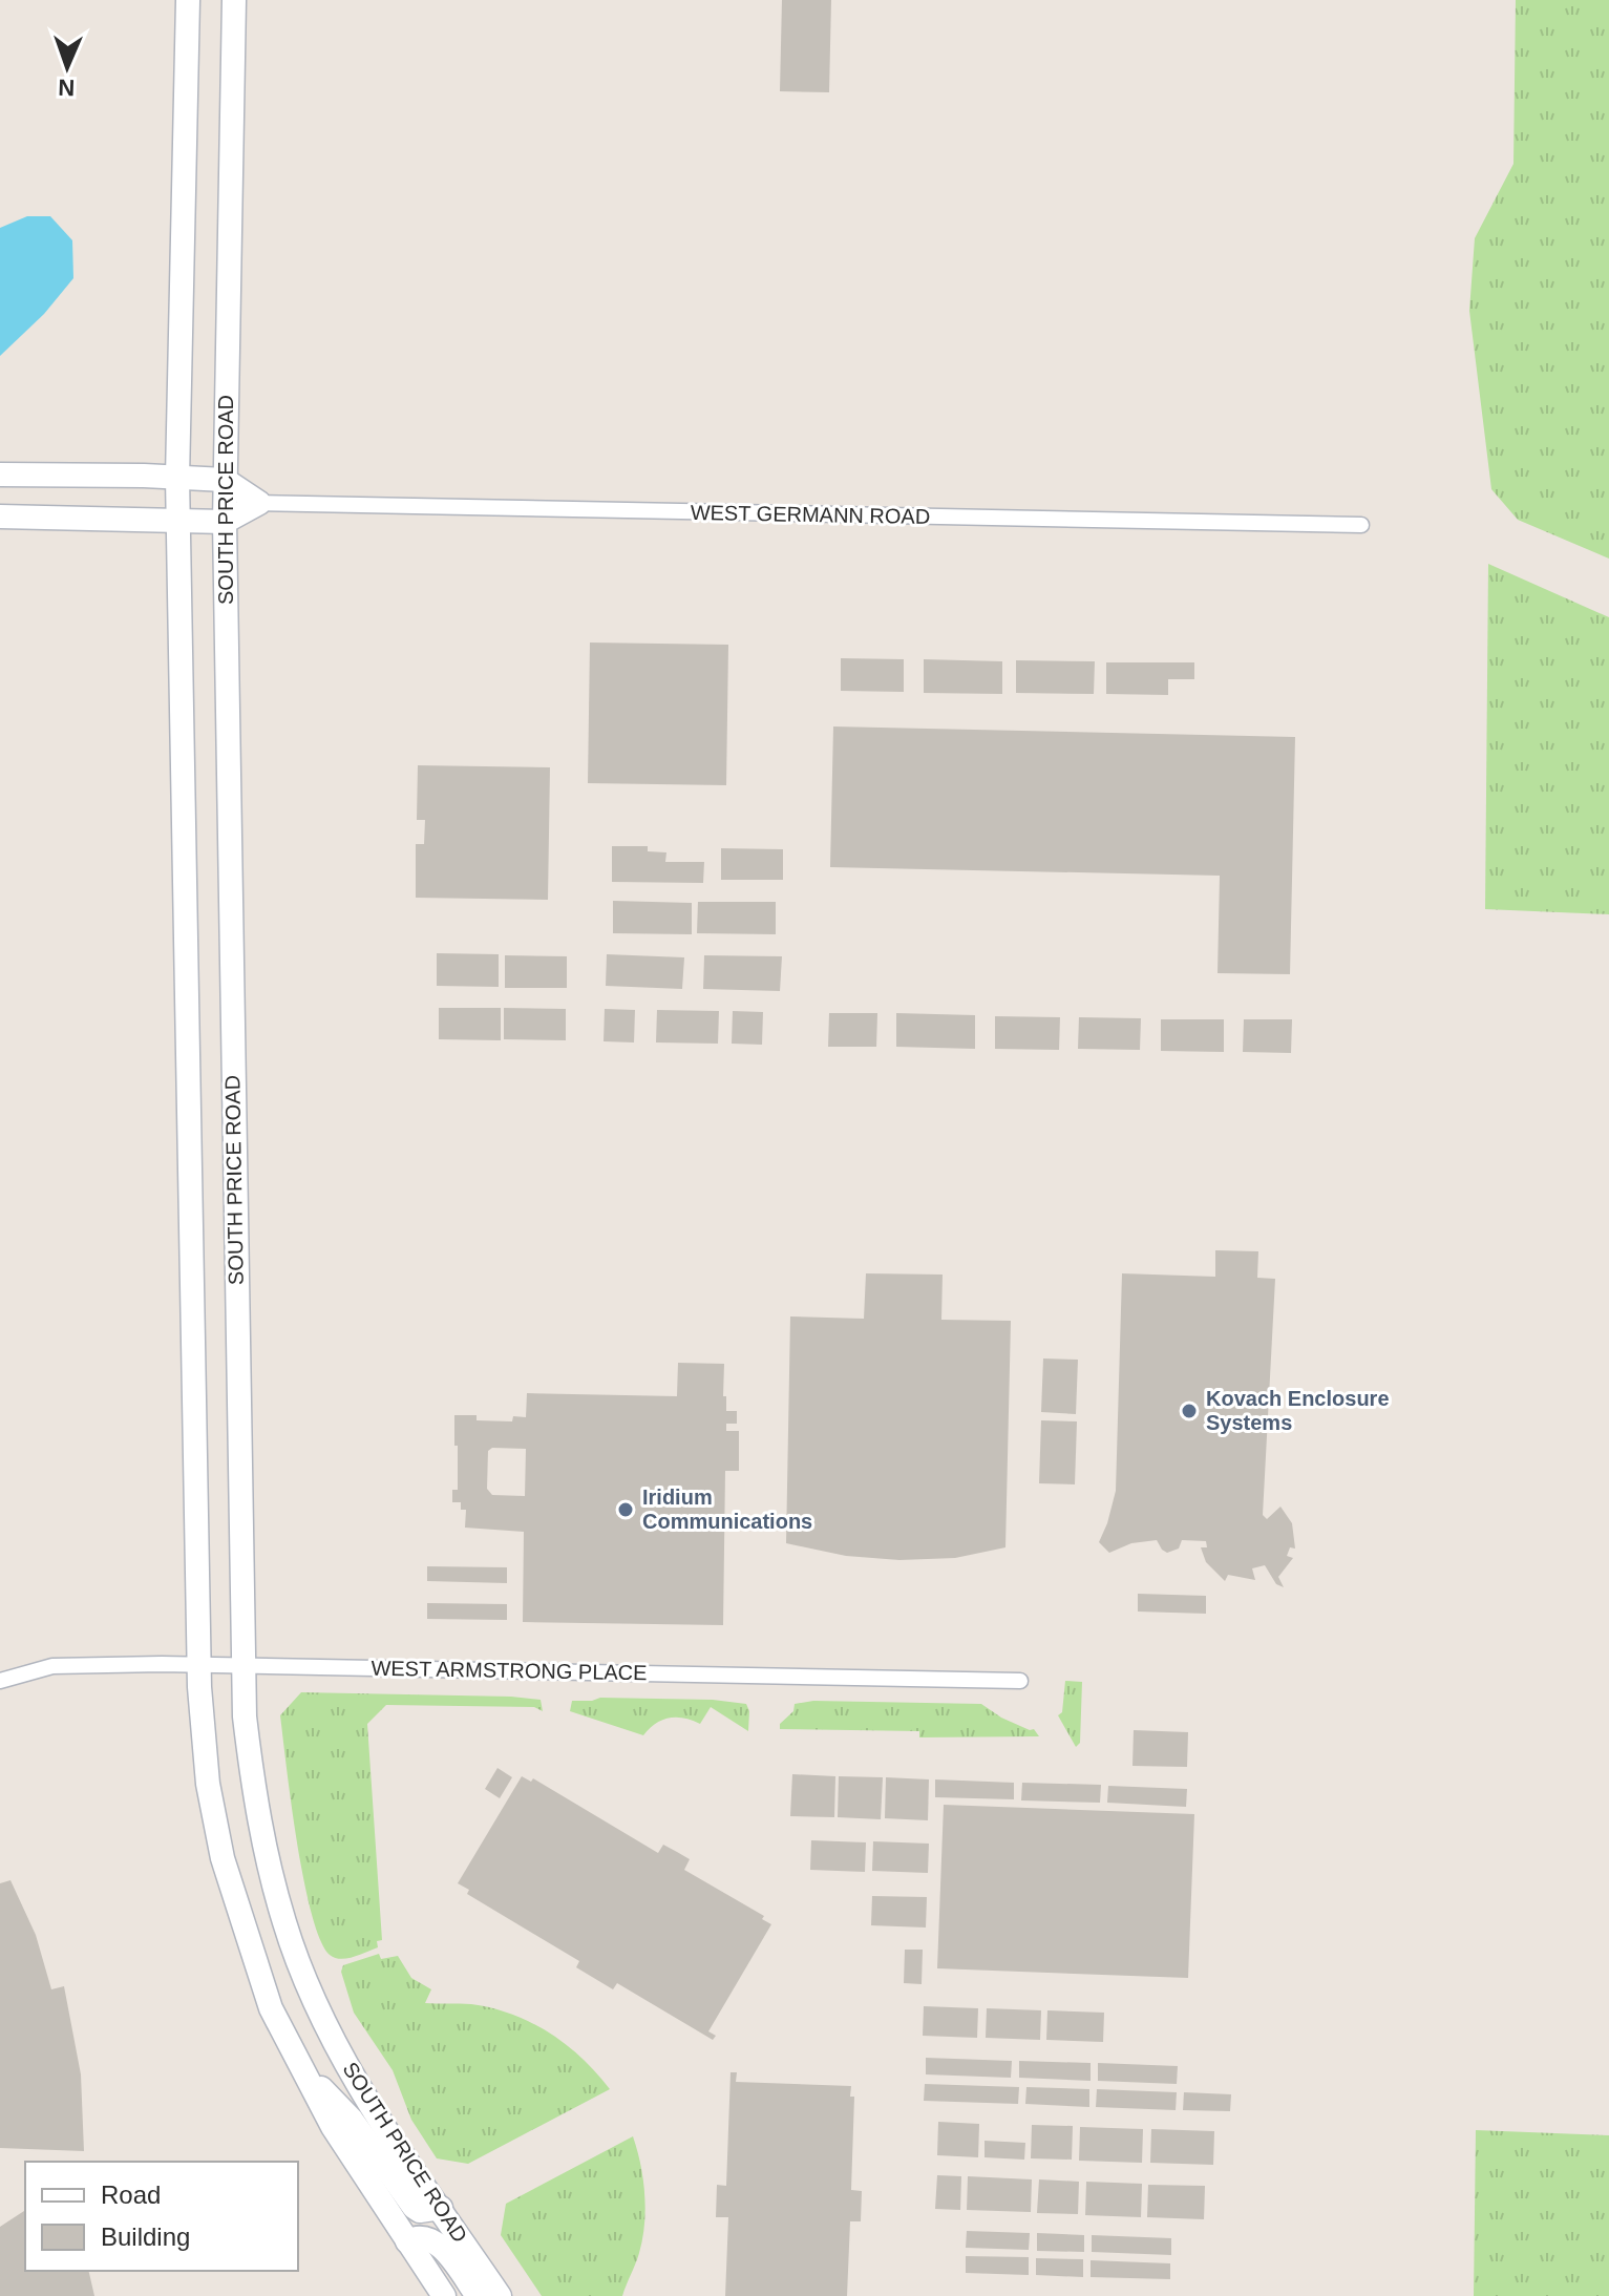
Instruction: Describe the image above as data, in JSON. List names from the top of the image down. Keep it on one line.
{"streets":{"main road":["SOUTH PRICE ROAD","WEST GERMANN ROAD"],"street":["WEST ARMSTRONG PLACE"]},"crossings":[["SOUTH PRICE ROAD","WEST GERMANN ROAD"],["SOUTH PRICE ROAD","WEST ARMSTRONG PLACE"]],"places":["Kovach Enclosure Systems","Iridium Communications"],"legend":["Road","Building"],"north":"bottom"}
